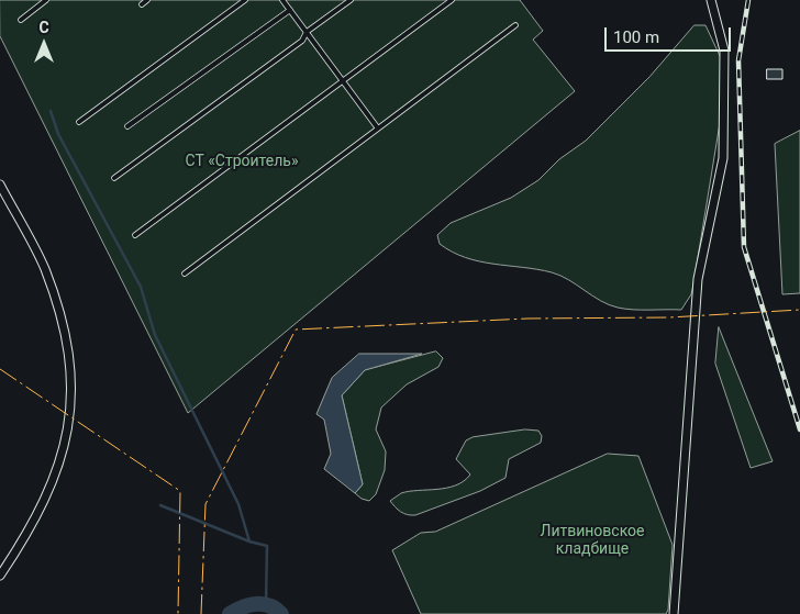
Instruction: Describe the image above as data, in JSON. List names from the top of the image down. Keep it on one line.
{"parks":["СТ «Строитель»","Литвиновское кладбище"],"scale_bar":"100 m","north":"top"}
